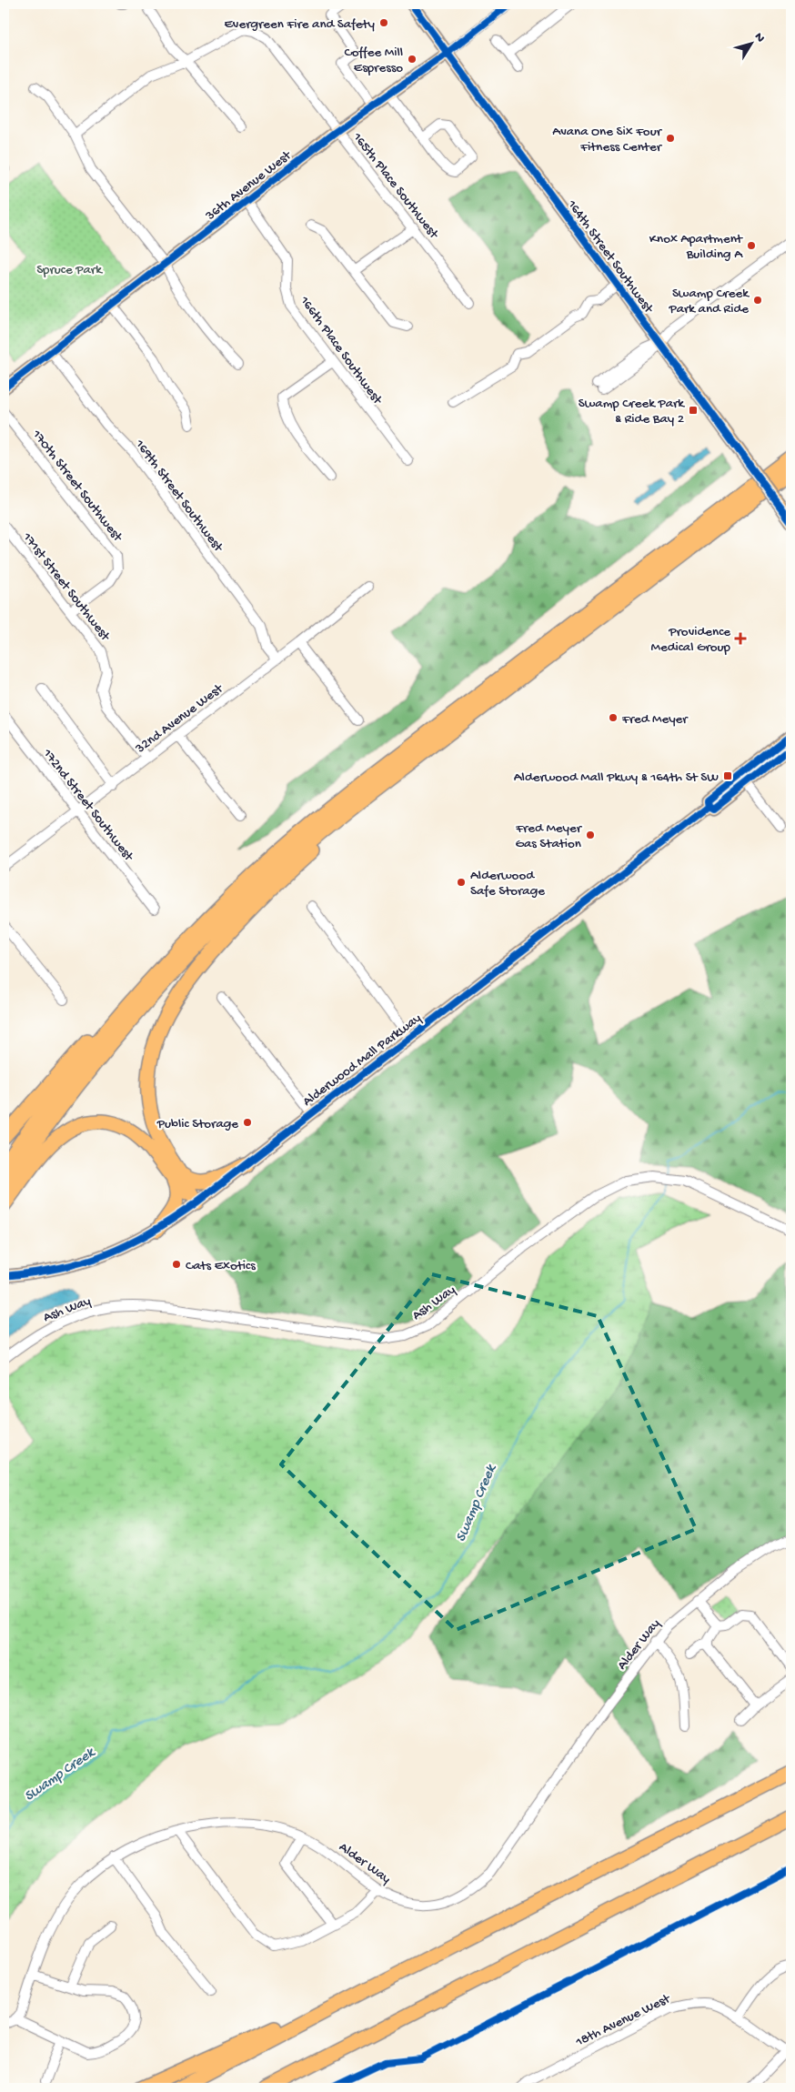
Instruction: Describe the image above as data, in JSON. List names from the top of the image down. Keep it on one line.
{"streets":{"main road":["36th Avenue West","164th Street Southwest","Alderwood Mall Parkway"],"street":["165th Place Southwest","166th Place Southwest","170th Street Southwest","169th Street Southwest","171st Street Southwest","32nd Avenue West","172nd Street Southwest","Ash Way","Alder Way","18th Avenue West"]},"crossings":[["36th Avenue West","165th Place Southwest"],["36th Avenue West","164th Street Southwest"],["36th Avenue West","166th Place Southwest"],["36th Avenue West","169th Street Southwest"],["170th Street Southwest","171st Street Southwest"],["169th Street Southwest","32nd Avenue West"],["171st Street Southwest","32nd Avenue West"],["32nd Avenue West","172nd Street Southwest"]],"water":["Swamp Creek"],"parks":["Spruce Park"],"places":{"other":["Evergreen Fire and Safety","Coffee Mill Espresso","Avana One Six Four Fitness Center","Knox Apartment Building A","Swamp Creek Park and Ride","Fred Meyer","Fred Meyer Gas Station","Alderwood Safe Storage","Public Storage","Cats Exotics"],"transit":["Swamp Creek Park & Ride Bay 2","Alderwood Mall Pkwy & 164th St SW"],"health":["Providence Medical Group"]},"north":"top right"}
